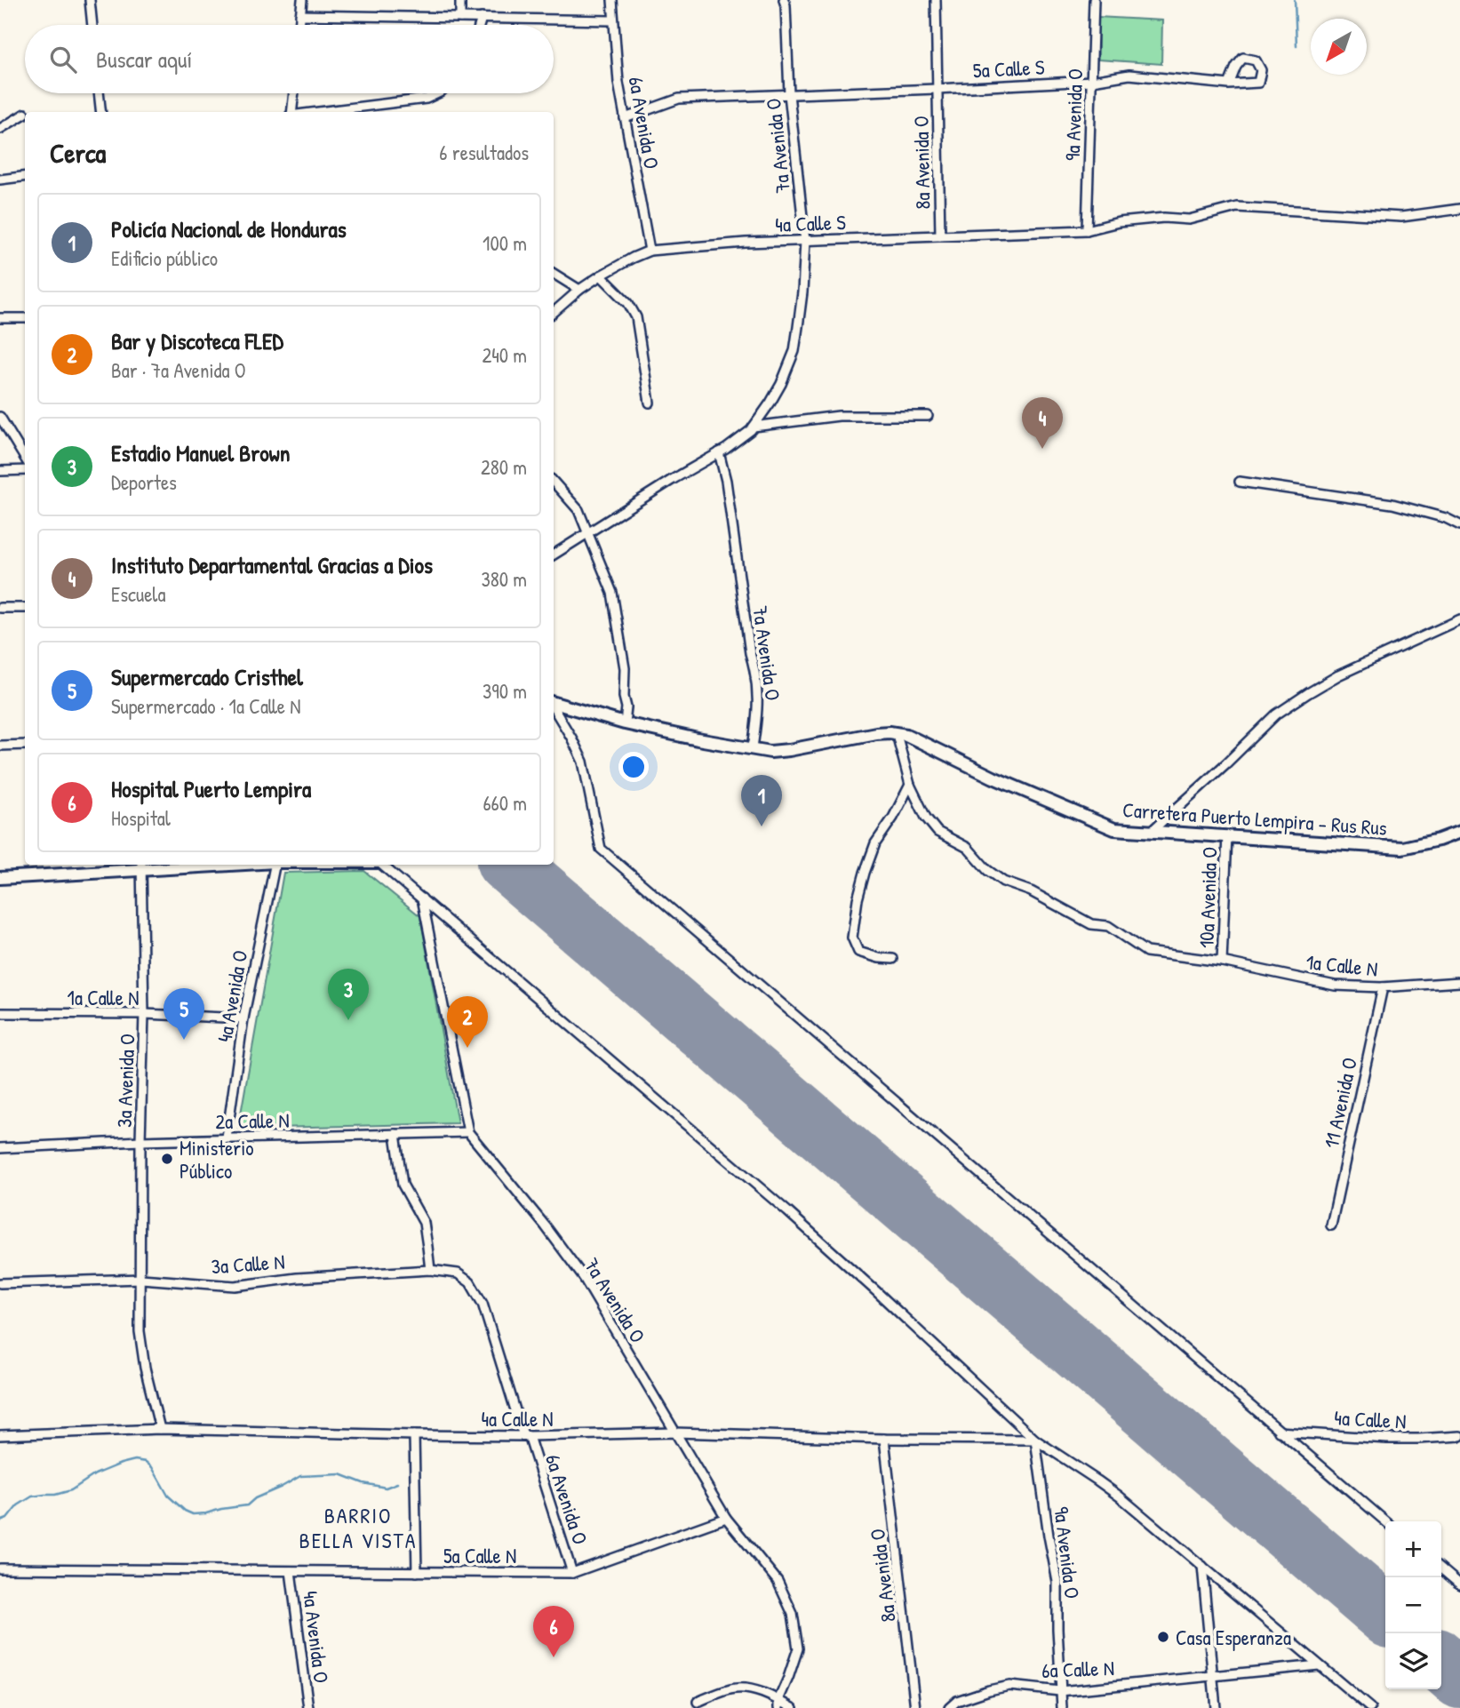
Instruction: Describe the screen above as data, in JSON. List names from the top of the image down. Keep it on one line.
{"streets":{"street":["5a Calle S","9a Avenida O","6a Avenida O","7a Avenida O","8a Avenida O","4a Calle S","Carretera Puerto Lempira - Rus Rus","10a Avenida O","1a Calle N","4a Avenida O","3a Avenida O","11 Avenida O","2a Calle N","3a Calle N","4a Calle N","5a Calle N","6a Calle N"]},"crossings":[["5a Calle S","9a Avenida O"],["5a Calle S","6a Avenida O"],["5a Calle S","7a Avenida O"],["5a Calle S","8a Avenida O"],["9a Avenida O","4a Calle S"],["9a Avenida O","4a Calle N"],["9a Avenida O","6a Calle N"],["6a Avenida O","4a Calle S"],["6a Avenida O","3a Calle N"],["6a Avenida O","4a Calle N"],["6a Avenida O","5a Calle N"],["7a Avenida O","4a Calle S"],["7a Avenida O","Carretera Puerto Lempira - Rus Rus"],["7a Avenida O","2a Calle N"],["7a Avenida O","4a Calle N"],["7a Avenida O","5a Calle N"],["8a Avenida O","4a Calle S"],["8a Avenida O","4a Calle N"],["Carretera Puerto Lempira - Rus Rus","10a Avenida O"],["Carretera Puerto Lempira - Rus Rus","1a Calle N"],["10a Avenida O","1a Calle N"],["1a Calle N","4a Avenida O"],["1a Calle N","3a Avenida O"],["1a Calle N","11 Avenida O"],["4a Avenida O","2a Calle N"],["4a Avenida O","5a Calle N"],["3a Avenida O","2a Calle N"],["3a Avenida O","3a Calle N"],["3a Avenida O","4a Calle N"]],"districts":["BARRIO BELLA VISTA"],"places":["Ministerio Público","Casa Esperanza"],"north":"bottom left","page":{"search":"Buscar aquí","heading":["Cerca","6 resultados"],"list":[{"mark":"1","name":"Policía Nacional de Honduras","note":"Edificio público","value":"100 m"},{"mark":"2","name":"Bar y Discoteca FLED","note":"Bar · 7a Avenida O","value":"240 m"},{"mark":"3","name":"Estadio Manuel Brown","note":"Deportes","value":"280 m"},{"mark":"4","name":"Instituto Departamental Gracias a Dios","note":"Escuela","value":"380 m"},{"mark":"5","name":"Supermercado Cristhel","note":"Supermercado · 1a Calle N","value":"390 m"},{"mark":"6","name":"Hospital Puerto Lempira","note":"Hospital","value":"660 m"}],"pins":["4","1","3","5","2","6"],"map_buttons":["+","−"]}}
